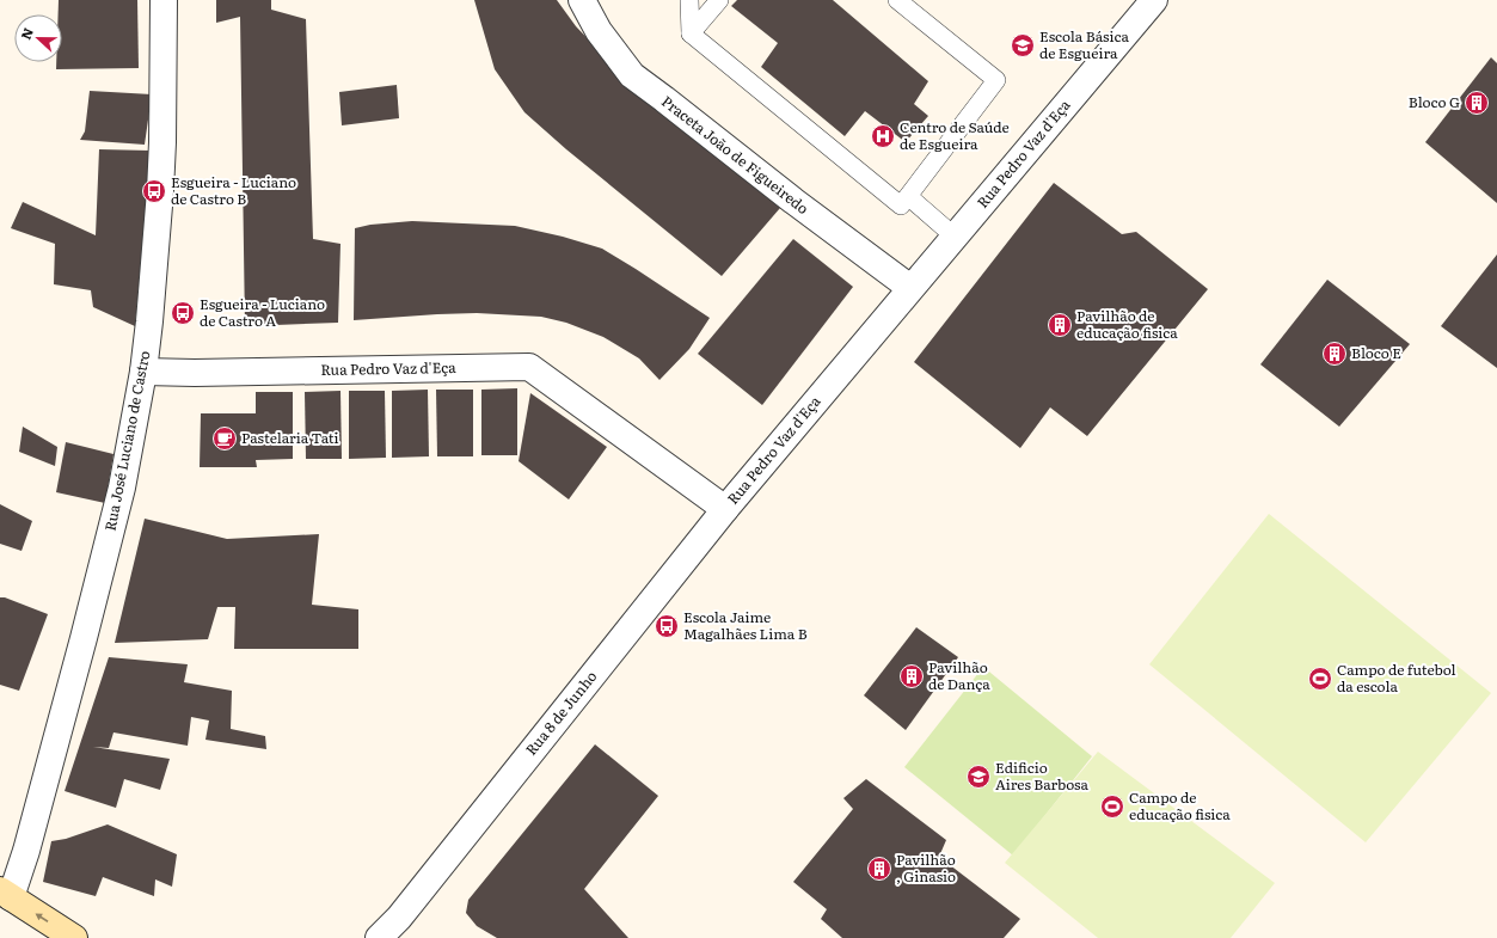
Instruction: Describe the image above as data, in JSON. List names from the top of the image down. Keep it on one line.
{"streets":{"street":["Rua Pedro Vaz d'Eça","Praceta João de Figueiredo","Rua José Luciano de Castro","Rua 8 de Junho"]},"crossings":[["Rua Pedro Vaz d'Eça","Praceta João de Figueiredo"],["Rua Pedro Vaz d'Eça","Rua José Luciano de Castro"],["Rua Pedro Vaz d'Eça","Rua 8 de Junho"]],"places":{"school or university":["Escola Básica de Esgueira","Edificio Aires Barbosa"],"building":["Bloco G","Pavilhão de educação fisica","Bloco E","Pavilhão de Dança","Pavilhão , Ginasio"],"hospital":["Centro de Saúde de Esgueira"],"bus stop":["Esgueira - Luciano de Castro B","Esgueira - Luciano de Castro A","Escola Jaime Magalhães Lima B"],"cafe":["Pastelaria Tati"],"sports":["Campo de futebol da escola","Campo de educação fisica"]},"north":"left"}
